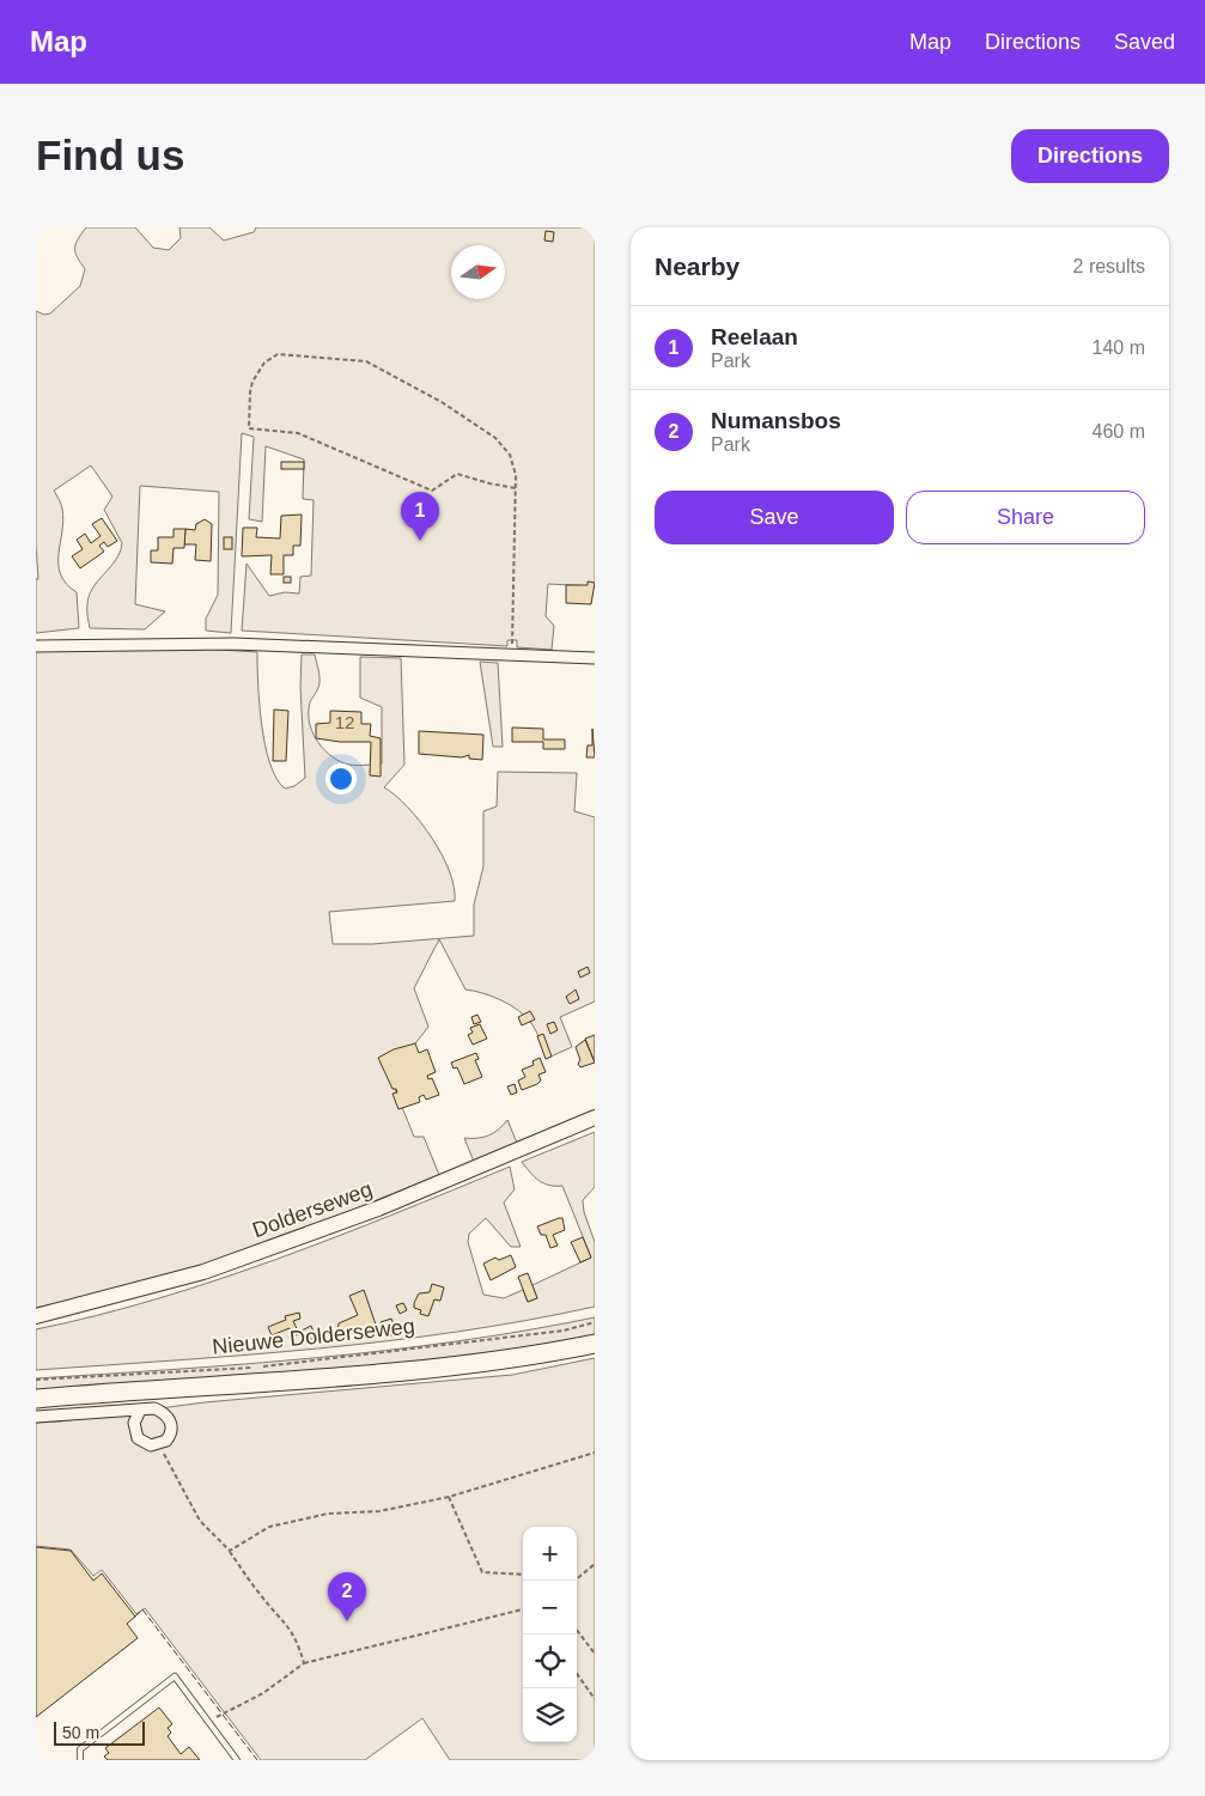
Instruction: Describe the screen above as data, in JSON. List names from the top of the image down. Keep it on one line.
{"streets":{"main road":["Dolderseweg","Nieuwe Dolderseweg"]},"house_numbers":["12"],"scale_bar":"50 m","north":"right","page":{"header":"Map","nav":["Map","Directions","Saved"],"buttons":["Directions",["Save","Share"]],"title":"Find us","heading":["Nearby","2 results"],"list":[{"mark":"1","name":"Reelaan","note":"Park","value":"140 m"},{"mark":"2","name":"Numansbos","note":"Park","value":"460 m"}],"pins":["1","2"],"map_buttons":["+","−"],"scale":"50 m"}}
